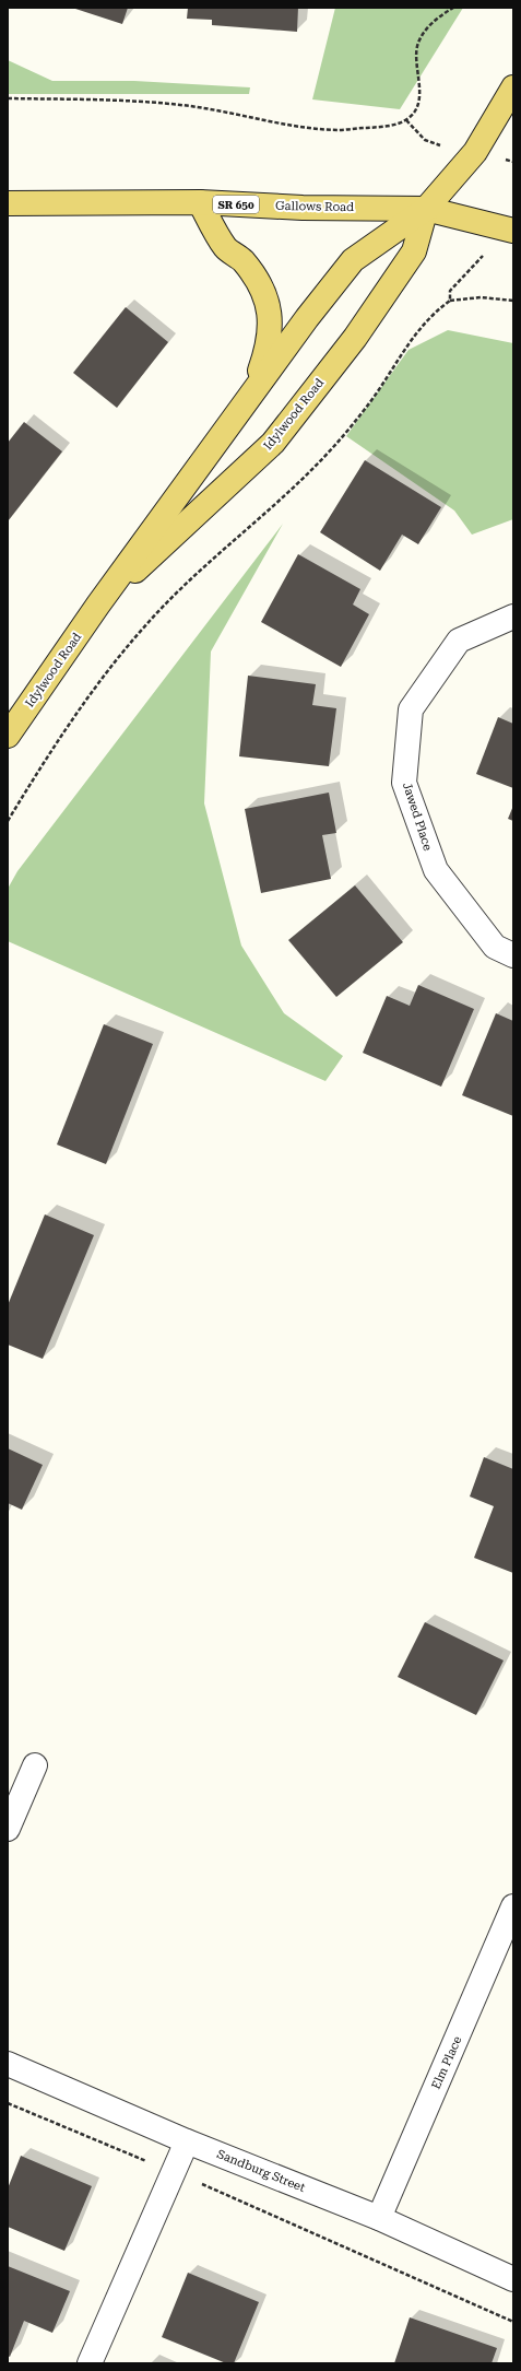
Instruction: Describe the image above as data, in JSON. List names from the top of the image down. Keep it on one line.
{"streets":{"main road":["SR 650","Gallows Road","Idylwood Road"],"street":["Jawed Place","Elm Place","Sandburg Street"]},"crossings":[["Gallows Road","Idylwood Road"],["Elm Place","Sandburg Street"]]}
